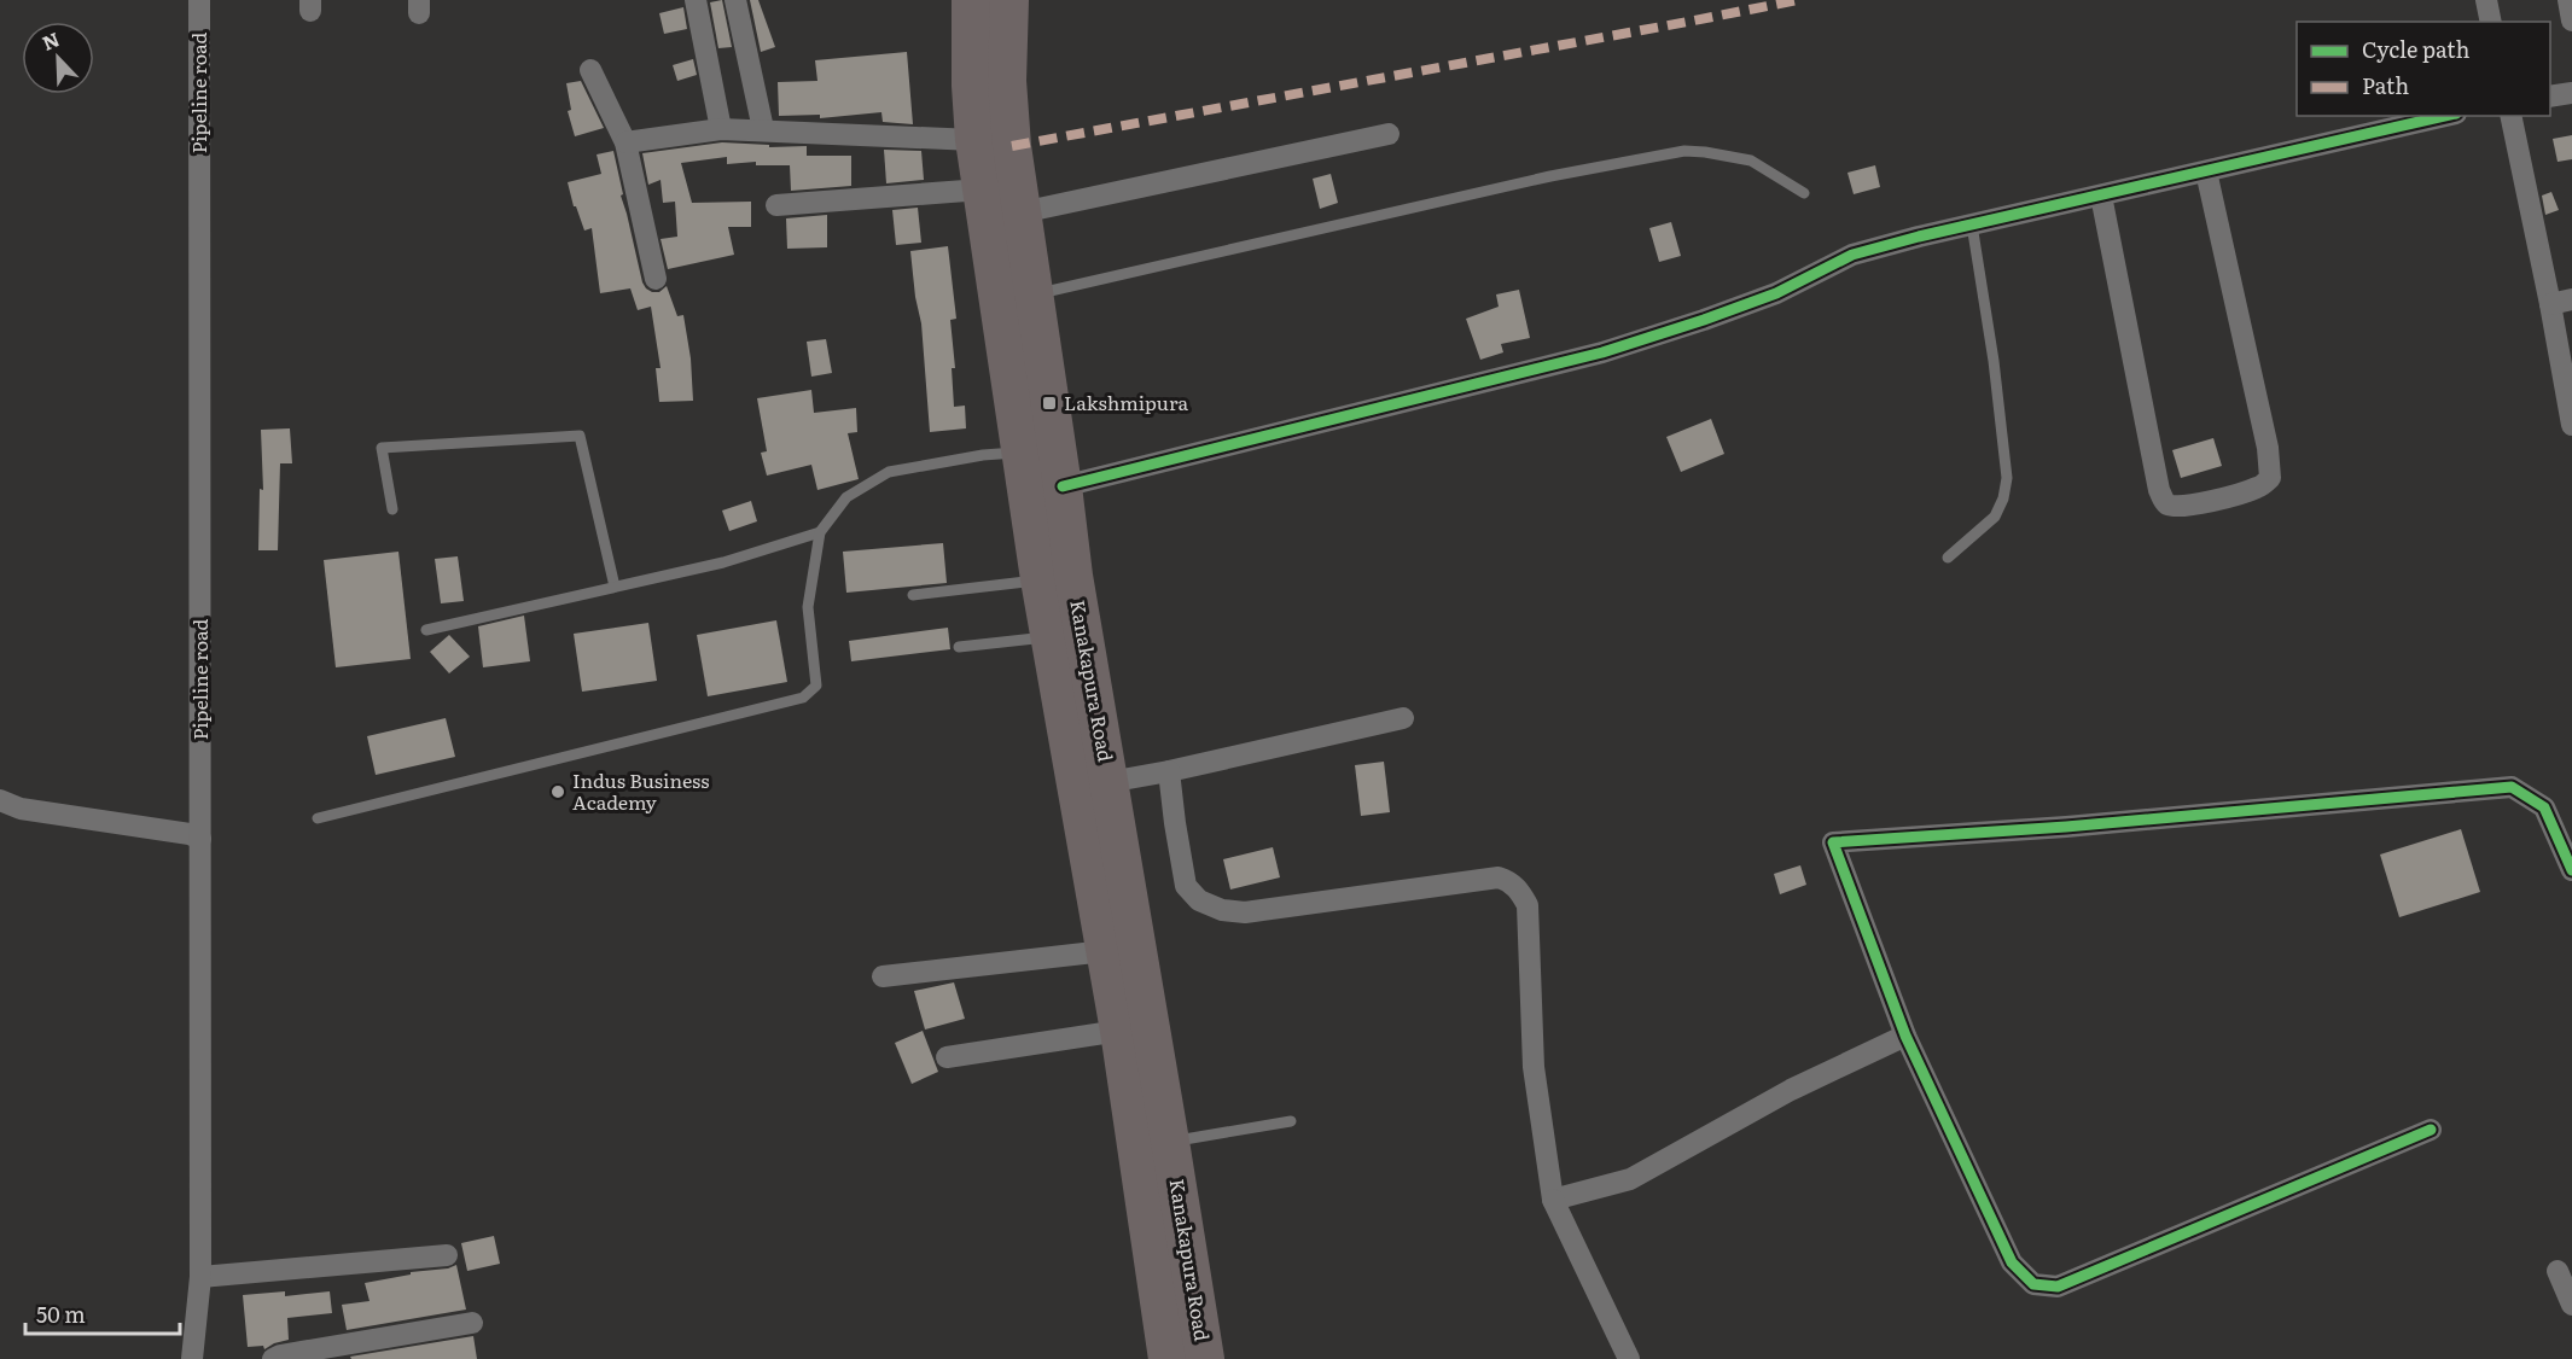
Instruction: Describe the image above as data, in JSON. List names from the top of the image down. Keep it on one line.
{"streets":{"highway":["Kanakapura Road"],"street":["Pipeline road"]},"places":{"transit":["Lakshmipura"],"other":["Indus Business Academy"]},"legend":["Cycle path","Path"],"scale_bar":"50 m","north":"top left"}
